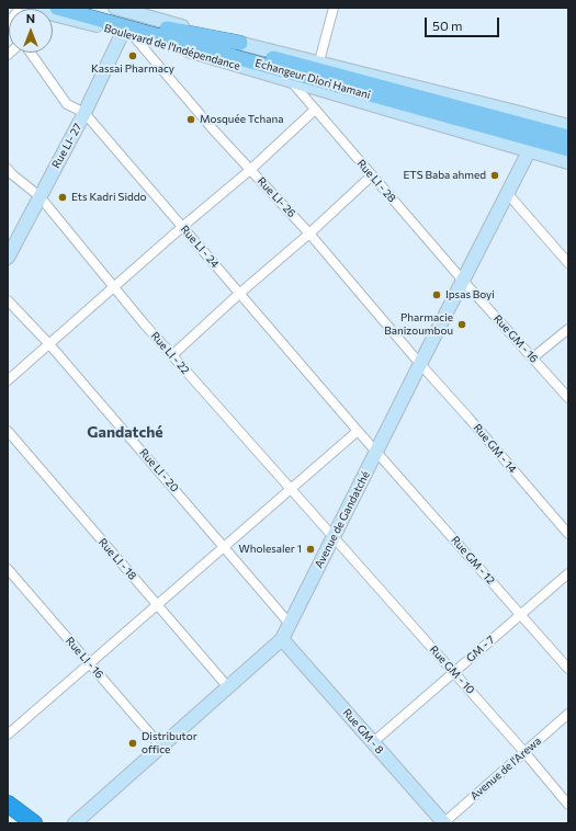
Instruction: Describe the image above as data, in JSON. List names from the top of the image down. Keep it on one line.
{"streets":{"main road":["Echangeur Diori Hamani"],"street":["Boulevard de l'Indépendance","Rue LI- 27","Rue LI - 28","Rue LI- 26","Rue LI - 24","Rue GM - 16","Rue LI - 22","Rue GM - 14","Rue LI - 20","Avenue de Gandatché","Rue LI - 18","Rue GM - 12","GM - 7","Rue LI - 16","Rue GM - 10","Rue GM - 8","Avenue de l'Arewa"]},"crossings":[["Boulevard de l'Indépendance","Rue LI- 27"],["Boulevard de l'Indépendance","Rue LI - 28"],["Boulevard de l'Indépendance","Rue LI- 26"],["Boulevard de l'Indépendance","Avenue de Gandatché"],["Rue LI- 27","Rue LI- 26"],["Rue LI- 27","Rue LI - 24"],["Rue LI- 27","Rue LI - 22"],["Rue LI - 28","Rue GM - 16"],["Rue LI - 28","Avenue de Gandatché"],["Rue LI- 26","Rue GM - 14"],["Rue LI- 26","Avenue de Gandatché"],["Rue LI - 24","Avenue de Gandatché"],["Rue LI - 24","Rue GM - 12"],["Rue GM - 16","Avenue de Gandatché"],["Rue LI - 22","Avenue de Gandatché"],["Rue LI - 22","Rue GM - 10"],["Rue GM - 14","Avenue de Gandatché"],["Rue LI - 20","Avenue de Gandatché"],["Avenue de Gandatché","Rue LI - 18"],["Avenue de Gandatché","Rue GM - 12"],["Avenue de Gandatché","Rue LI - 16"],["Avenue de Gandatché","Rue GM - 10"],["Avenue de Gandatché","Rue GM - 8"],["Rue GM - 12","GM - 7"],["GM - 7","Rue GM - 10"],["GM - 7","Rue GM - 8"],["Rue GM - 10","Avenue de l'Arewa"],["Rue GM - 8","Avenue de l'Arewa"]],"districts":["Gandatché"],"places":["Kassai Pharmacy","Mosquée Tchana","ETS Baba ahmed","Ets Kadri Siddo","Ipsas Boyi","Pharmacie Banizoumbou","Wholesaler 1","Distributor office"],"scale_bar":"50 m","north":"top"}
